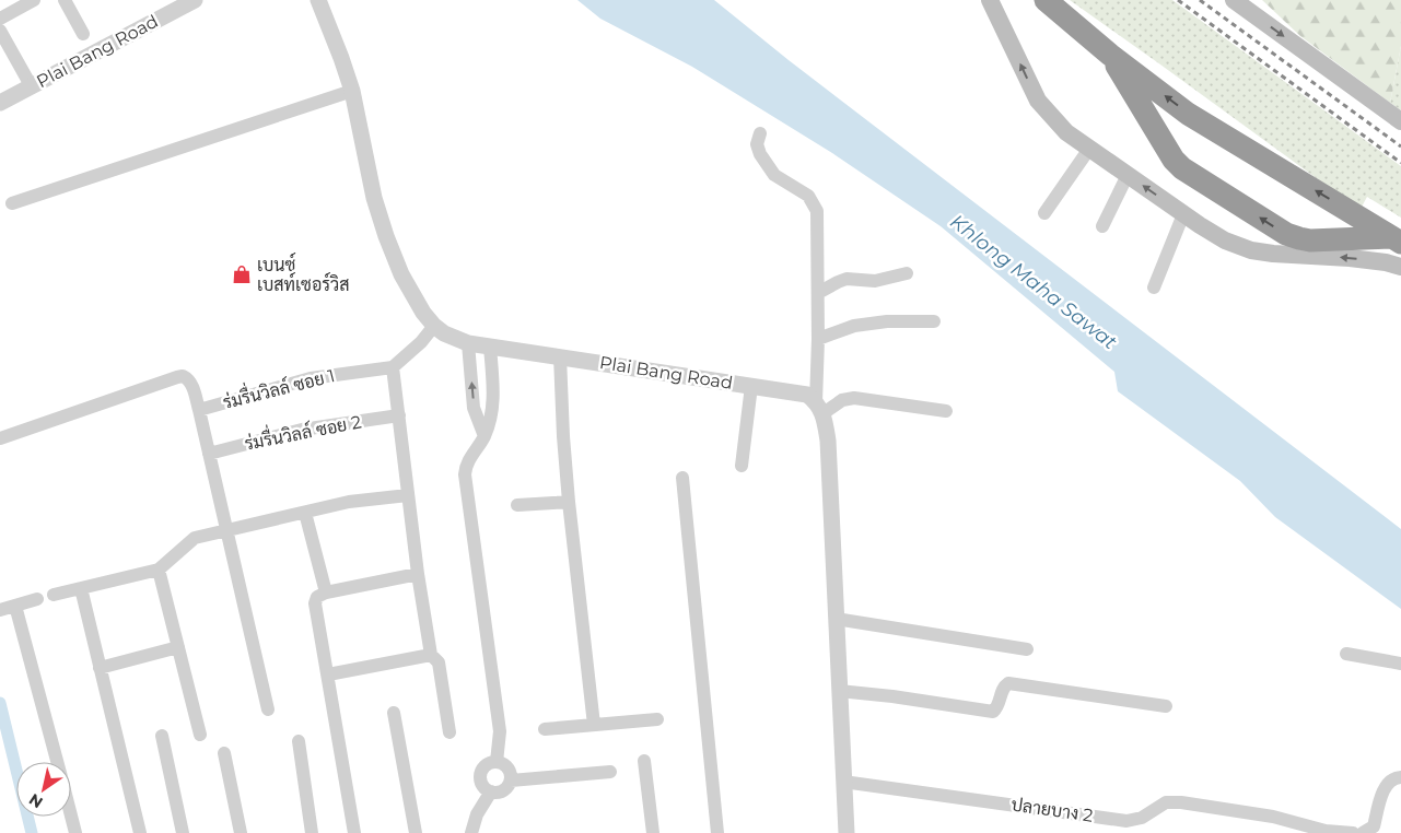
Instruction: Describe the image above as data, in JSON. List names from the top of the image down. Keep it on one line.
{"streets":{"street":["Plai Bang Road","ร่มรื่นวิลล์ ซอย 1","ร่มรื่นวิลล์ ซอย 2","ปลายบาง 2"]},"water":["Khlong Maha Sawat"],"places":{"shop":["เบนซ์ เบสท์เซอร์วิส"]},"north":"bottom left"}
